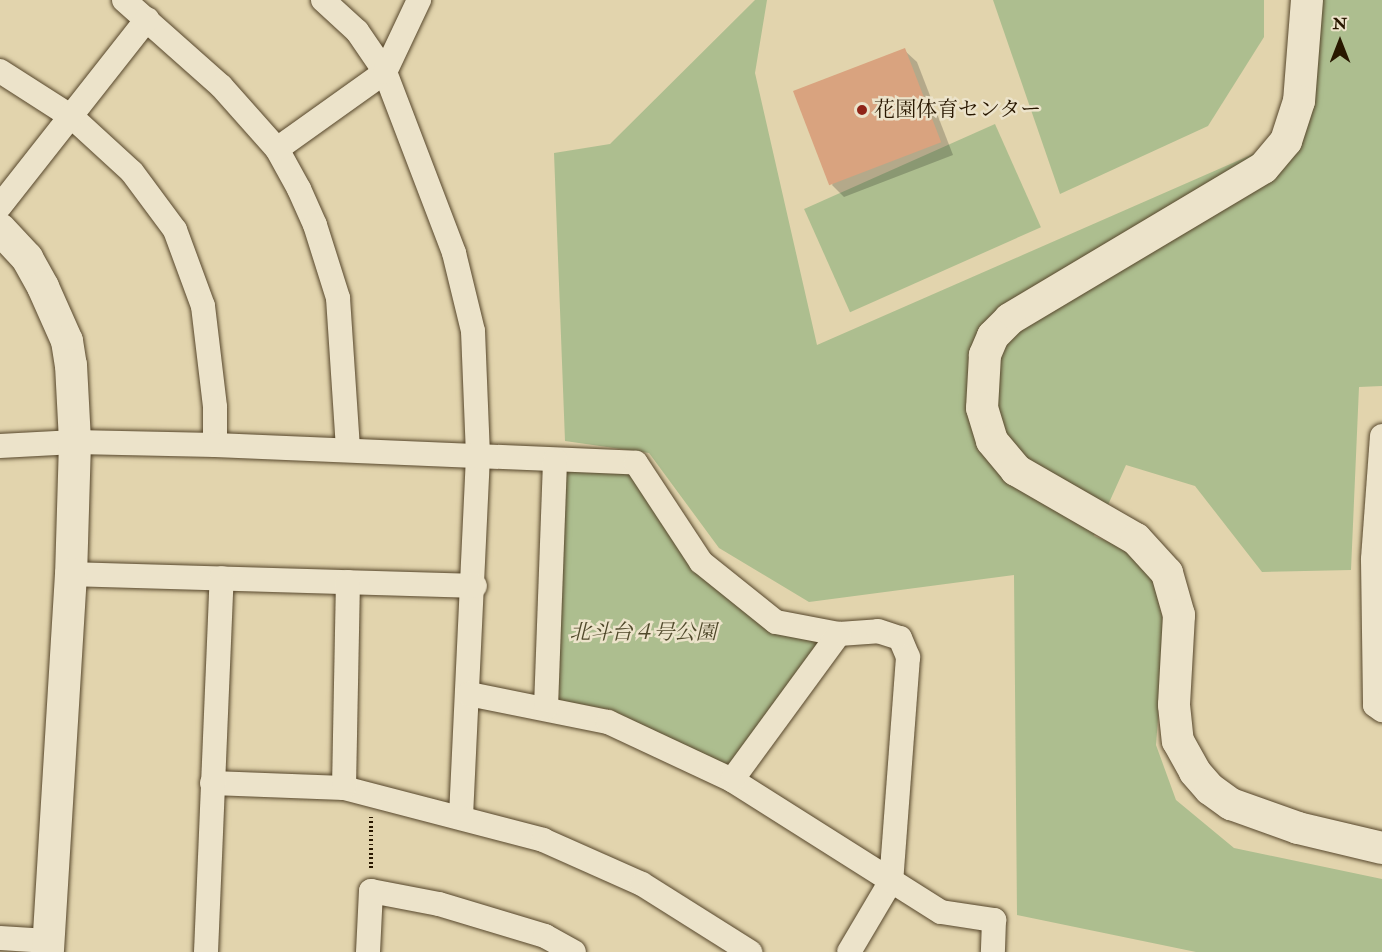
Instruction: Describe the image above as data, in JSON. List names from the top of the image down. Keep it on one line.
{"parks":["北斗台４号公園"],"places":["花園体育センター"],"north":"top"}
